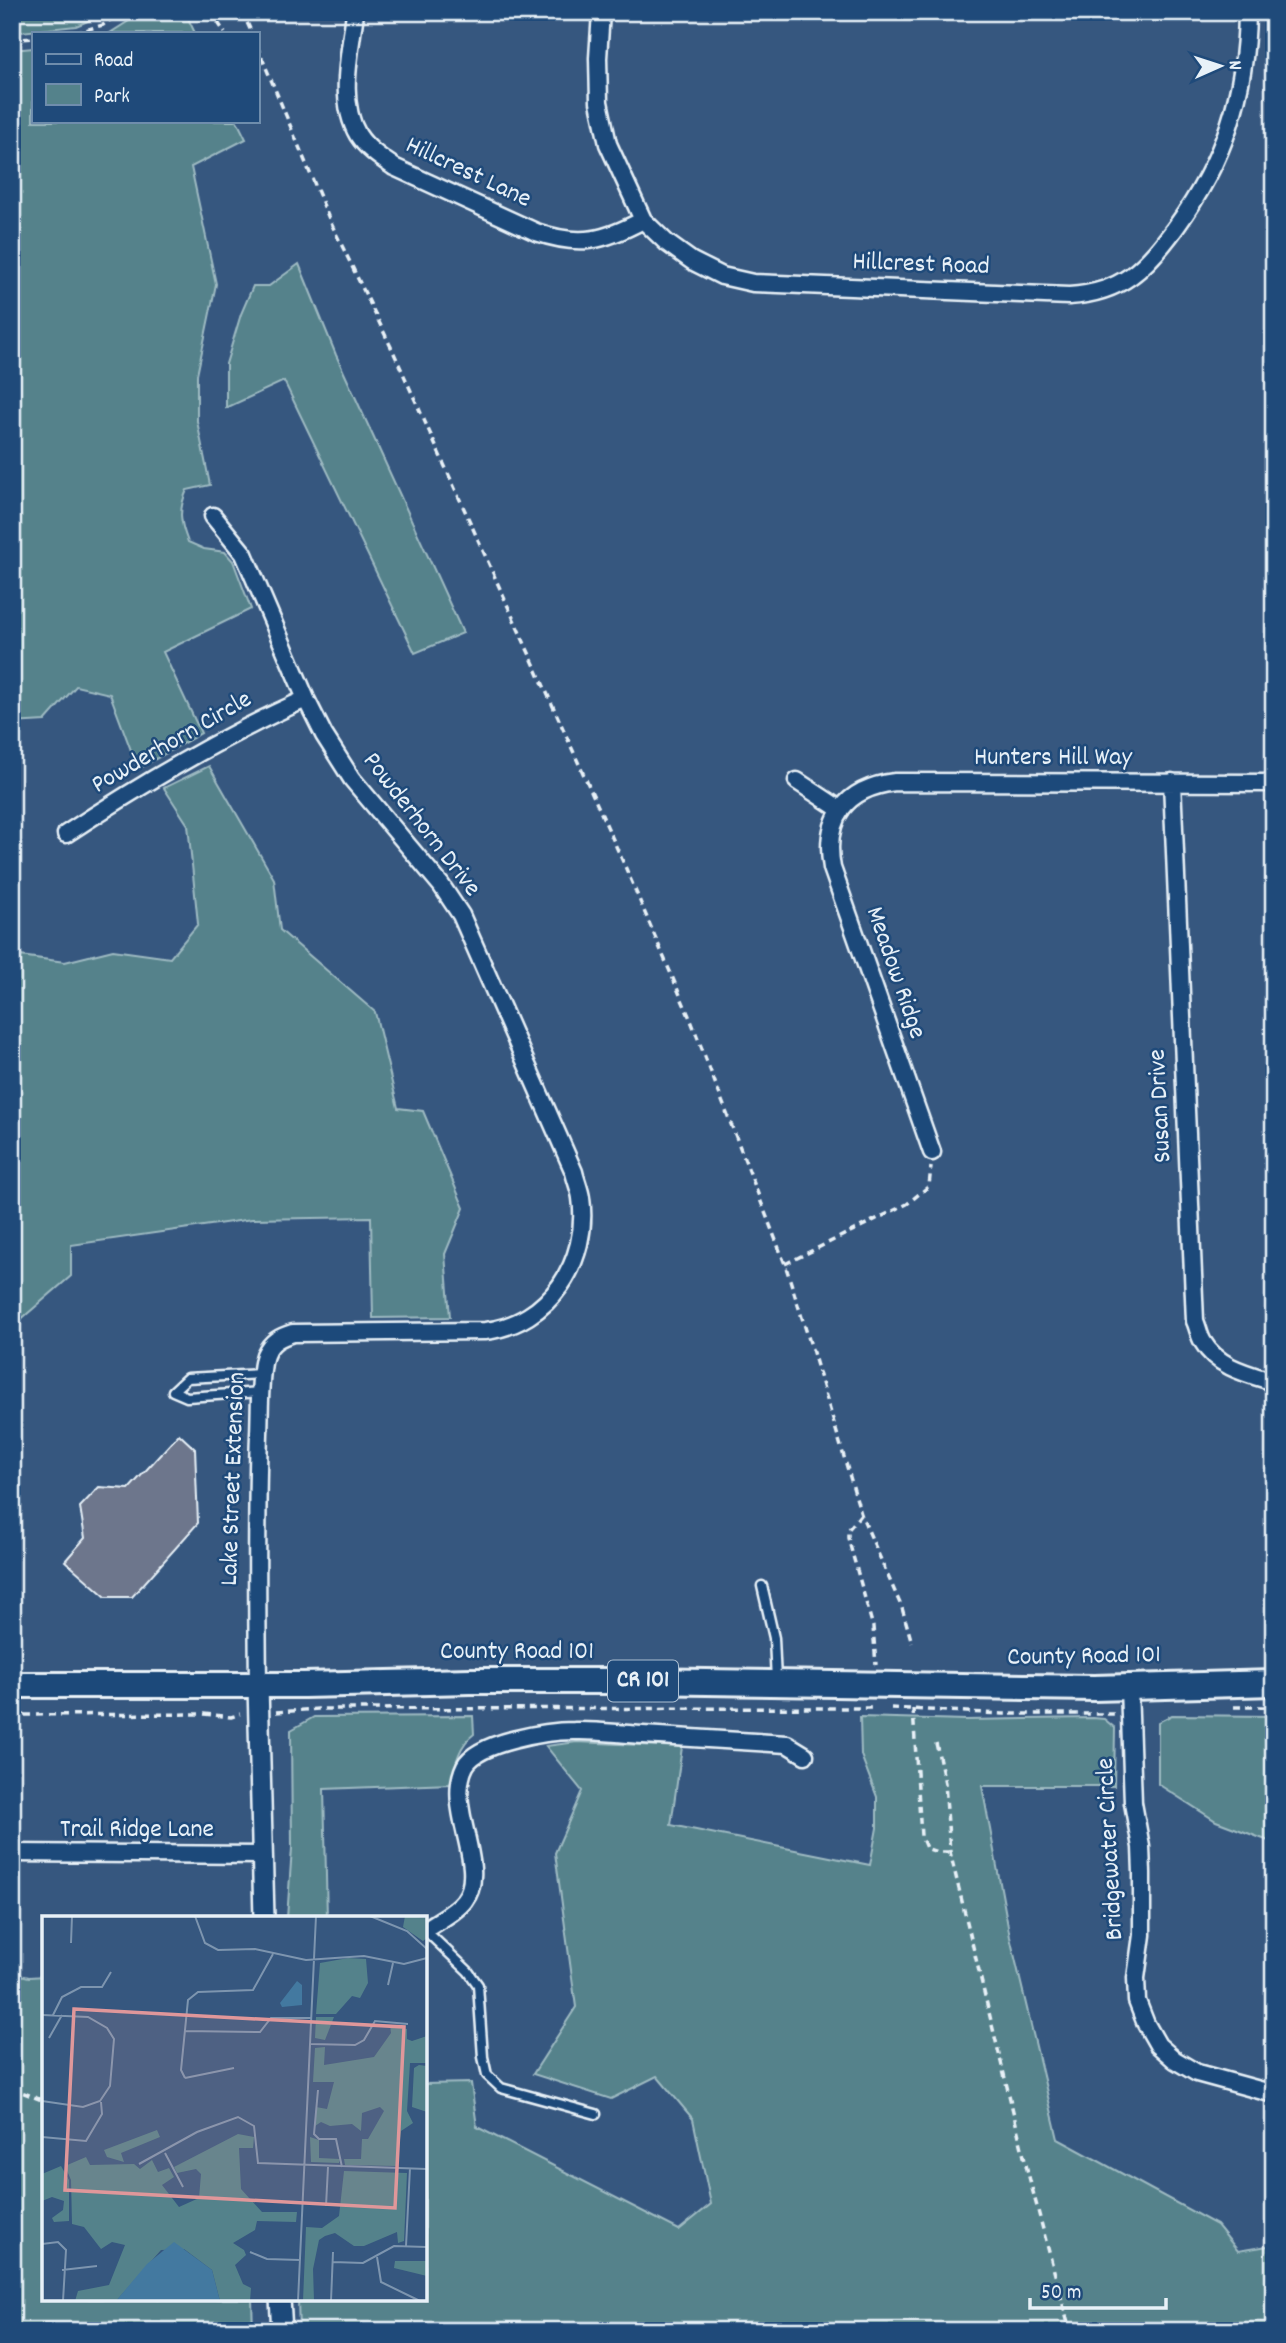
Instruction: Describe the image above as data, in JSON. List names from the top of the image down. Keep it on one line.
{"streets":{"main road":["County Road 101","CR 101"],"street":["Hillcrest Lane","Hillcrest Road","Powderhorn Circle","Hunters Hill Way","Powderhorn Drive","Meadow Ridge","Susan Drive","Lake Street Extension","Trail Ridge Lane","Bridgewater Circle"]},"crossings":[["Hillcrest Lane","Hillcrest Road"],["Powderhorn Circle","Powderhorn Drive"],["Hunters Hill Way","Meadow Ridge"],["Hunters Hill Way","Susan Drive"],["Powderhorn Drive","Lake Street Extension"],["Lake Street Extension","County Road 101"],["Lake Street Extension","Trail Ridge Lane"],["County Road 101","Bridgewater Circle"]],"legend":["Road","Park"],"scale_bar":"50 m","north":"right"}
